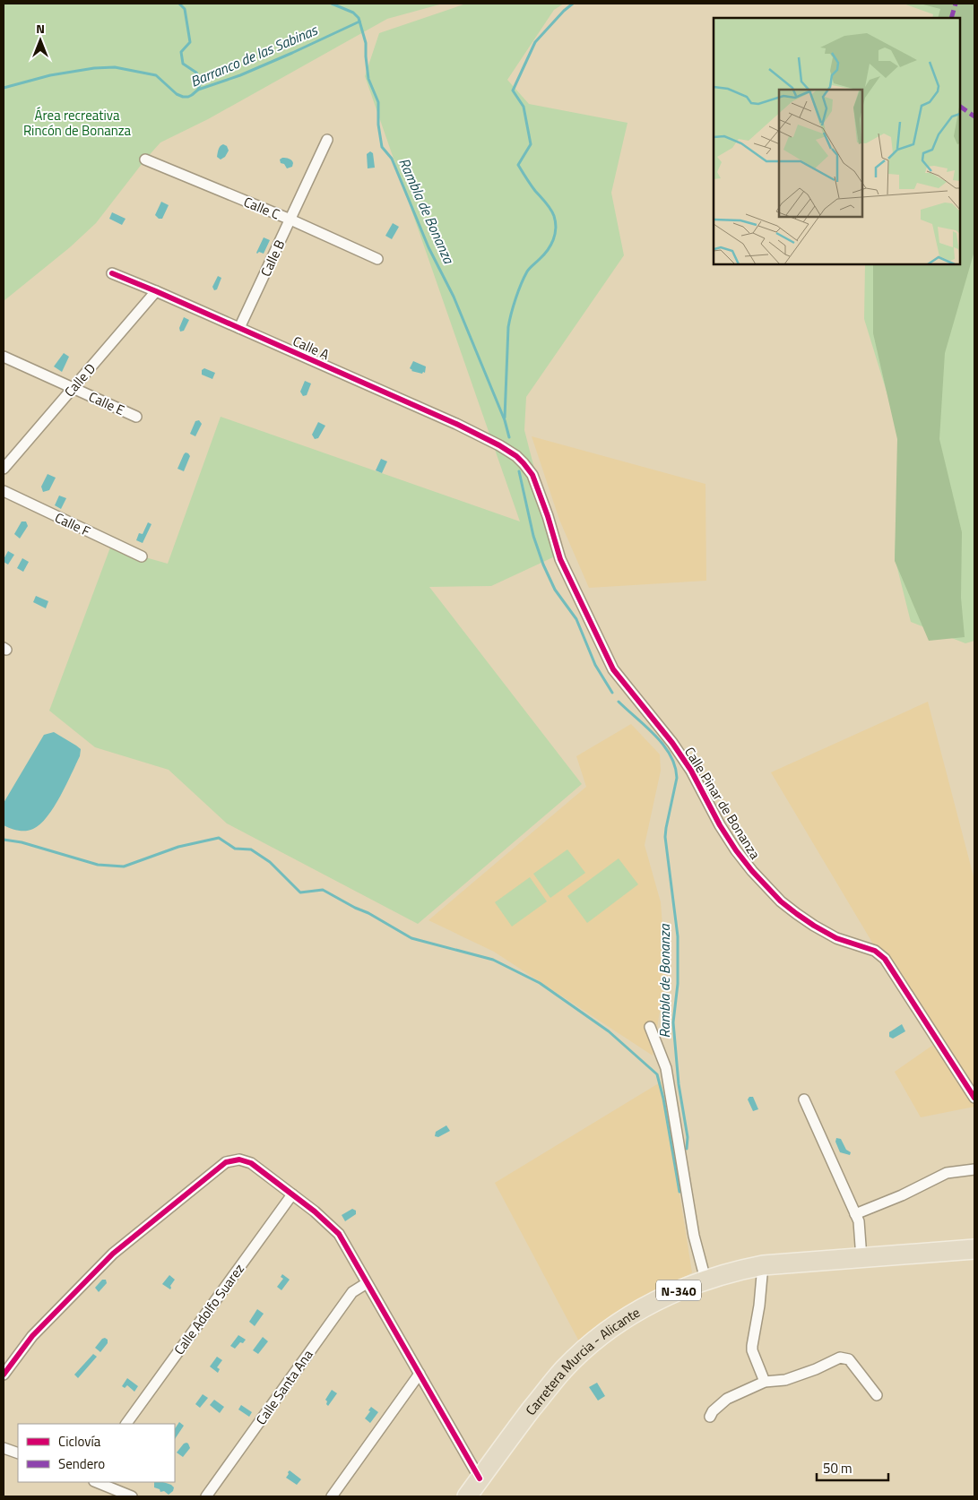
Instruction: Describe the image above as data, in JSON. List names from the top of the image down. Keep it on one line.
{"streets":{"highway":["N-340","Carretera Murcia - Alicante"],"street":["Calle C","Calle B","Calle A","Calle D","Calle E","Calle F","Calle Pinar de Bonanza","Calle Adolfo Suarez","Calle Santa Ana"]},"crossings":[["Calle C","Calle B"],["Calle B","Calle A"],["Calle A","Calle D"],["Calle A","Calle Pinar de Bonanza"],["Calle D","Calle E"]],"water":["Barranco de las Sabinas","Rambla de Bonanza"],"parks":["Área recreativa Rincón de Bonanza"],"legend":["Ciclovía","Sendero"],"scale_bar":"50 m","north":"top"}
